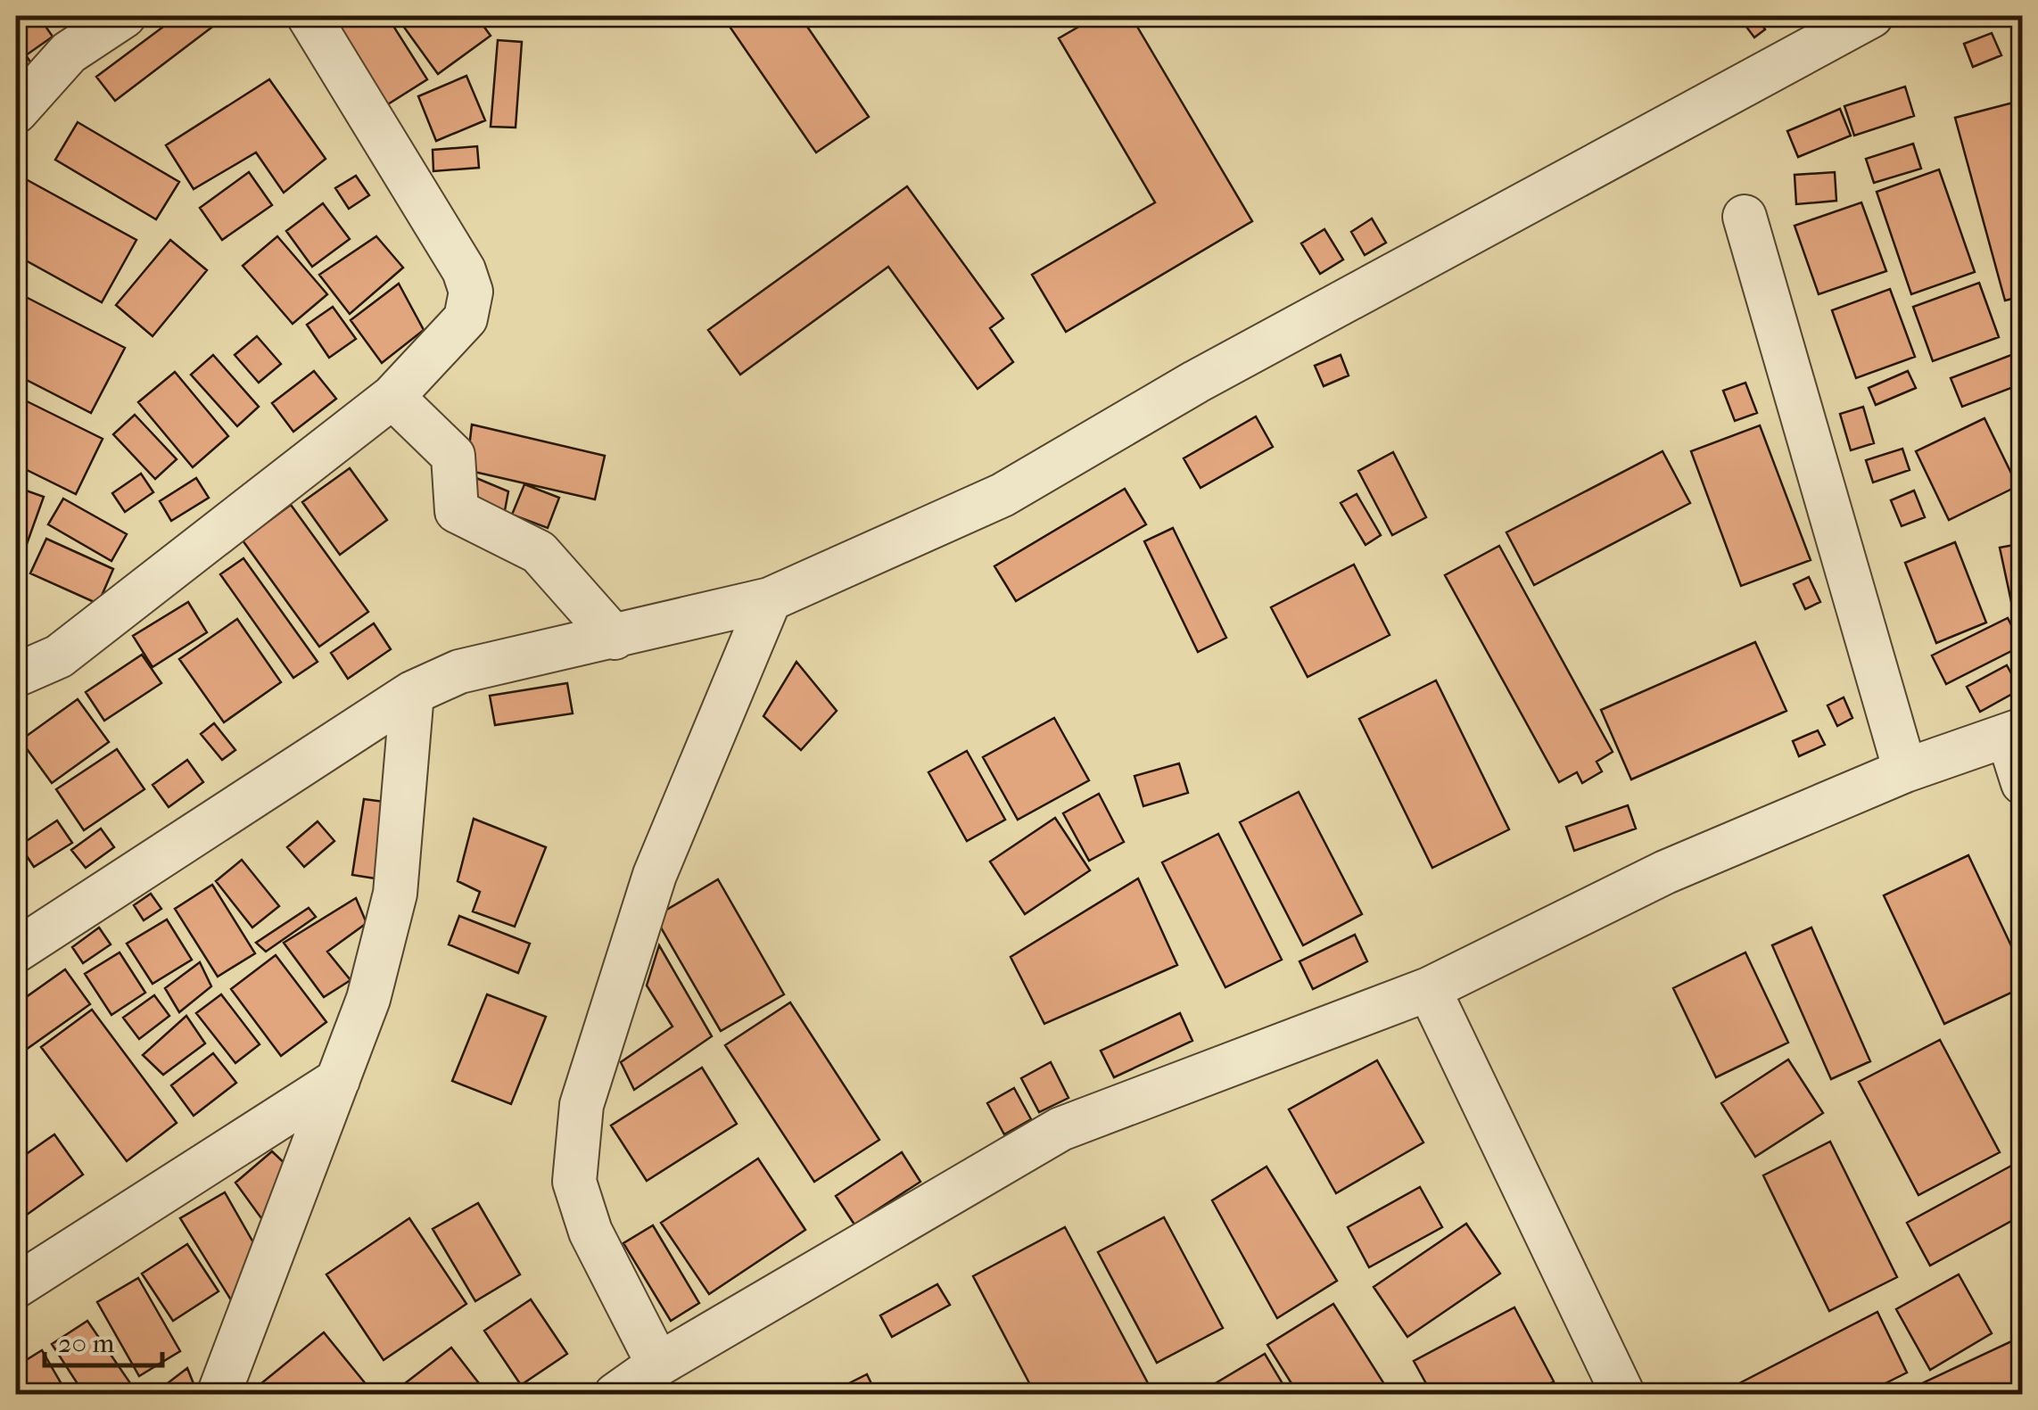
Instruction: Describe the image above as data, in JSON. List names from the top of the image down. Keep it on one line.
{"scale_bar":"20 m"}
